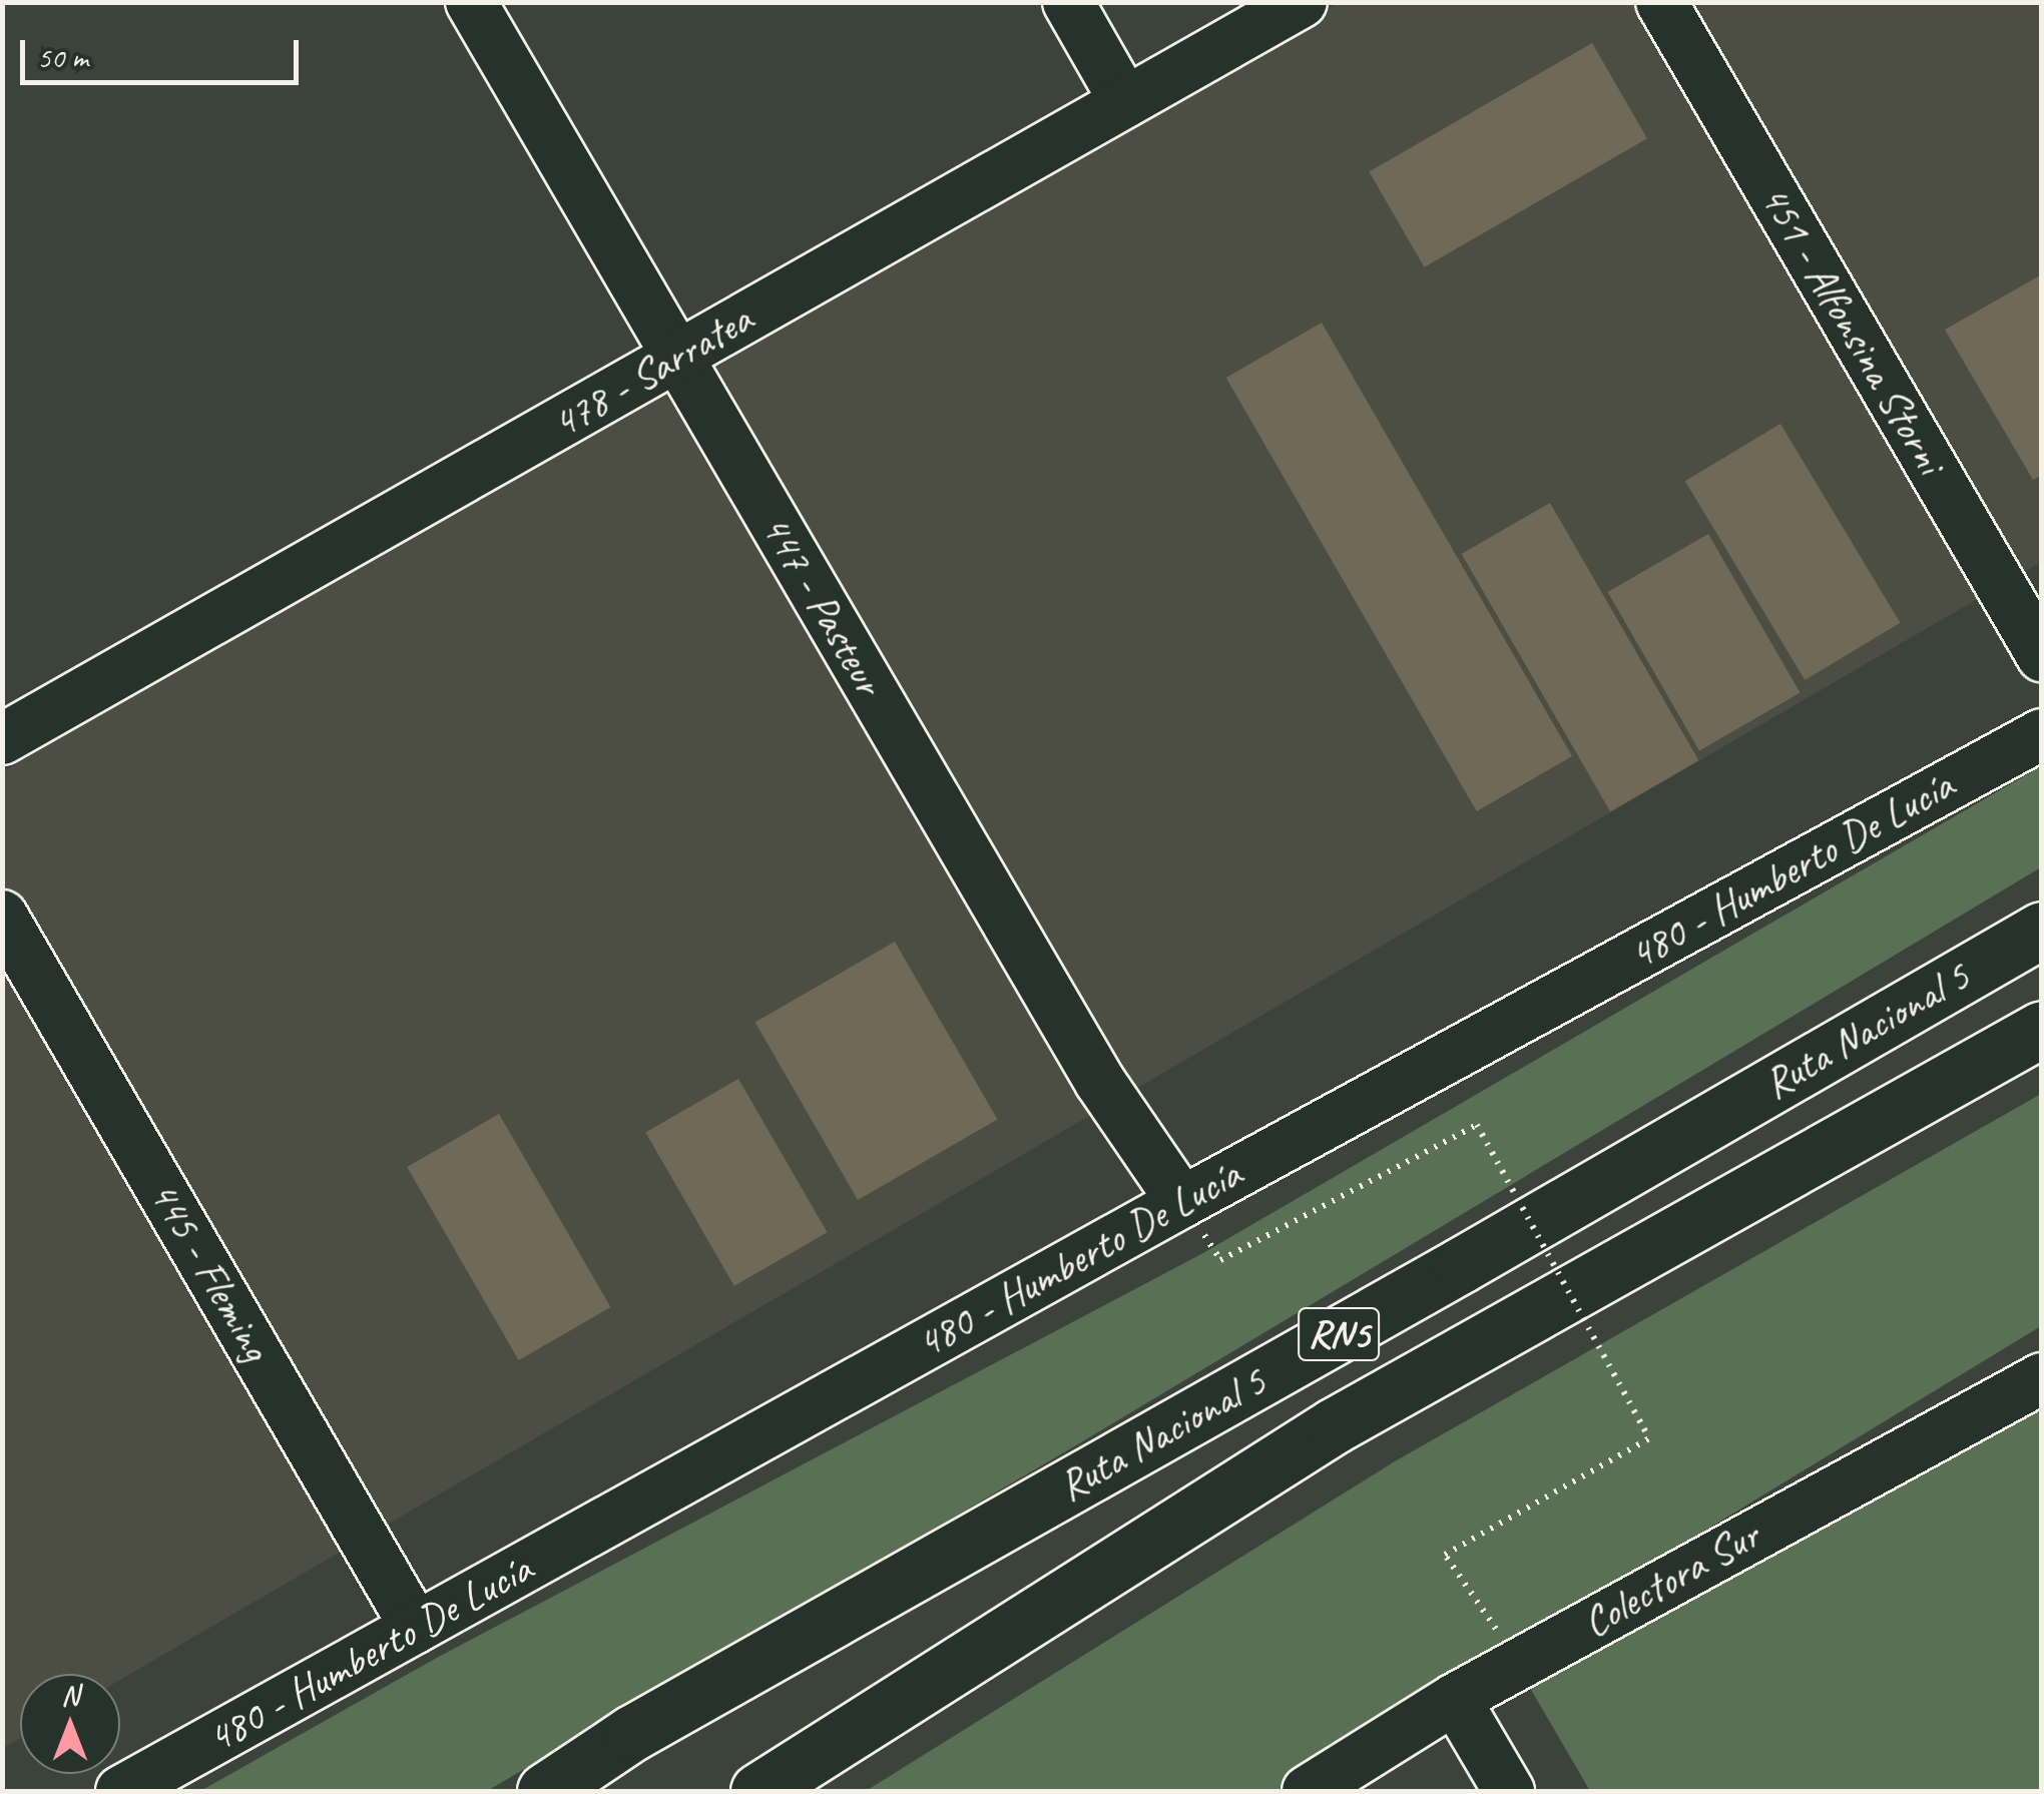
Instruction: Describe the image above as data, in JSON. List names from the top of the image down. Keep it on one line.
{"streets":{"highway":["Ruta Nacional 5","RN5"],"street":["451 - Alfonsina Storni","478 - Sarratea","447 - Pasteur","480 - Humberto De Lucía","445 - Fleming","Colectora Sur"]},"crossings":[["478 - Sarratea","447 - Pasteur"],["447 - Pasteur","480 - Humberto De Lucía"],["480 - Humberto De Lucía","445 - Fleming"]],"scale_bar":"50 m","north":"top"}
